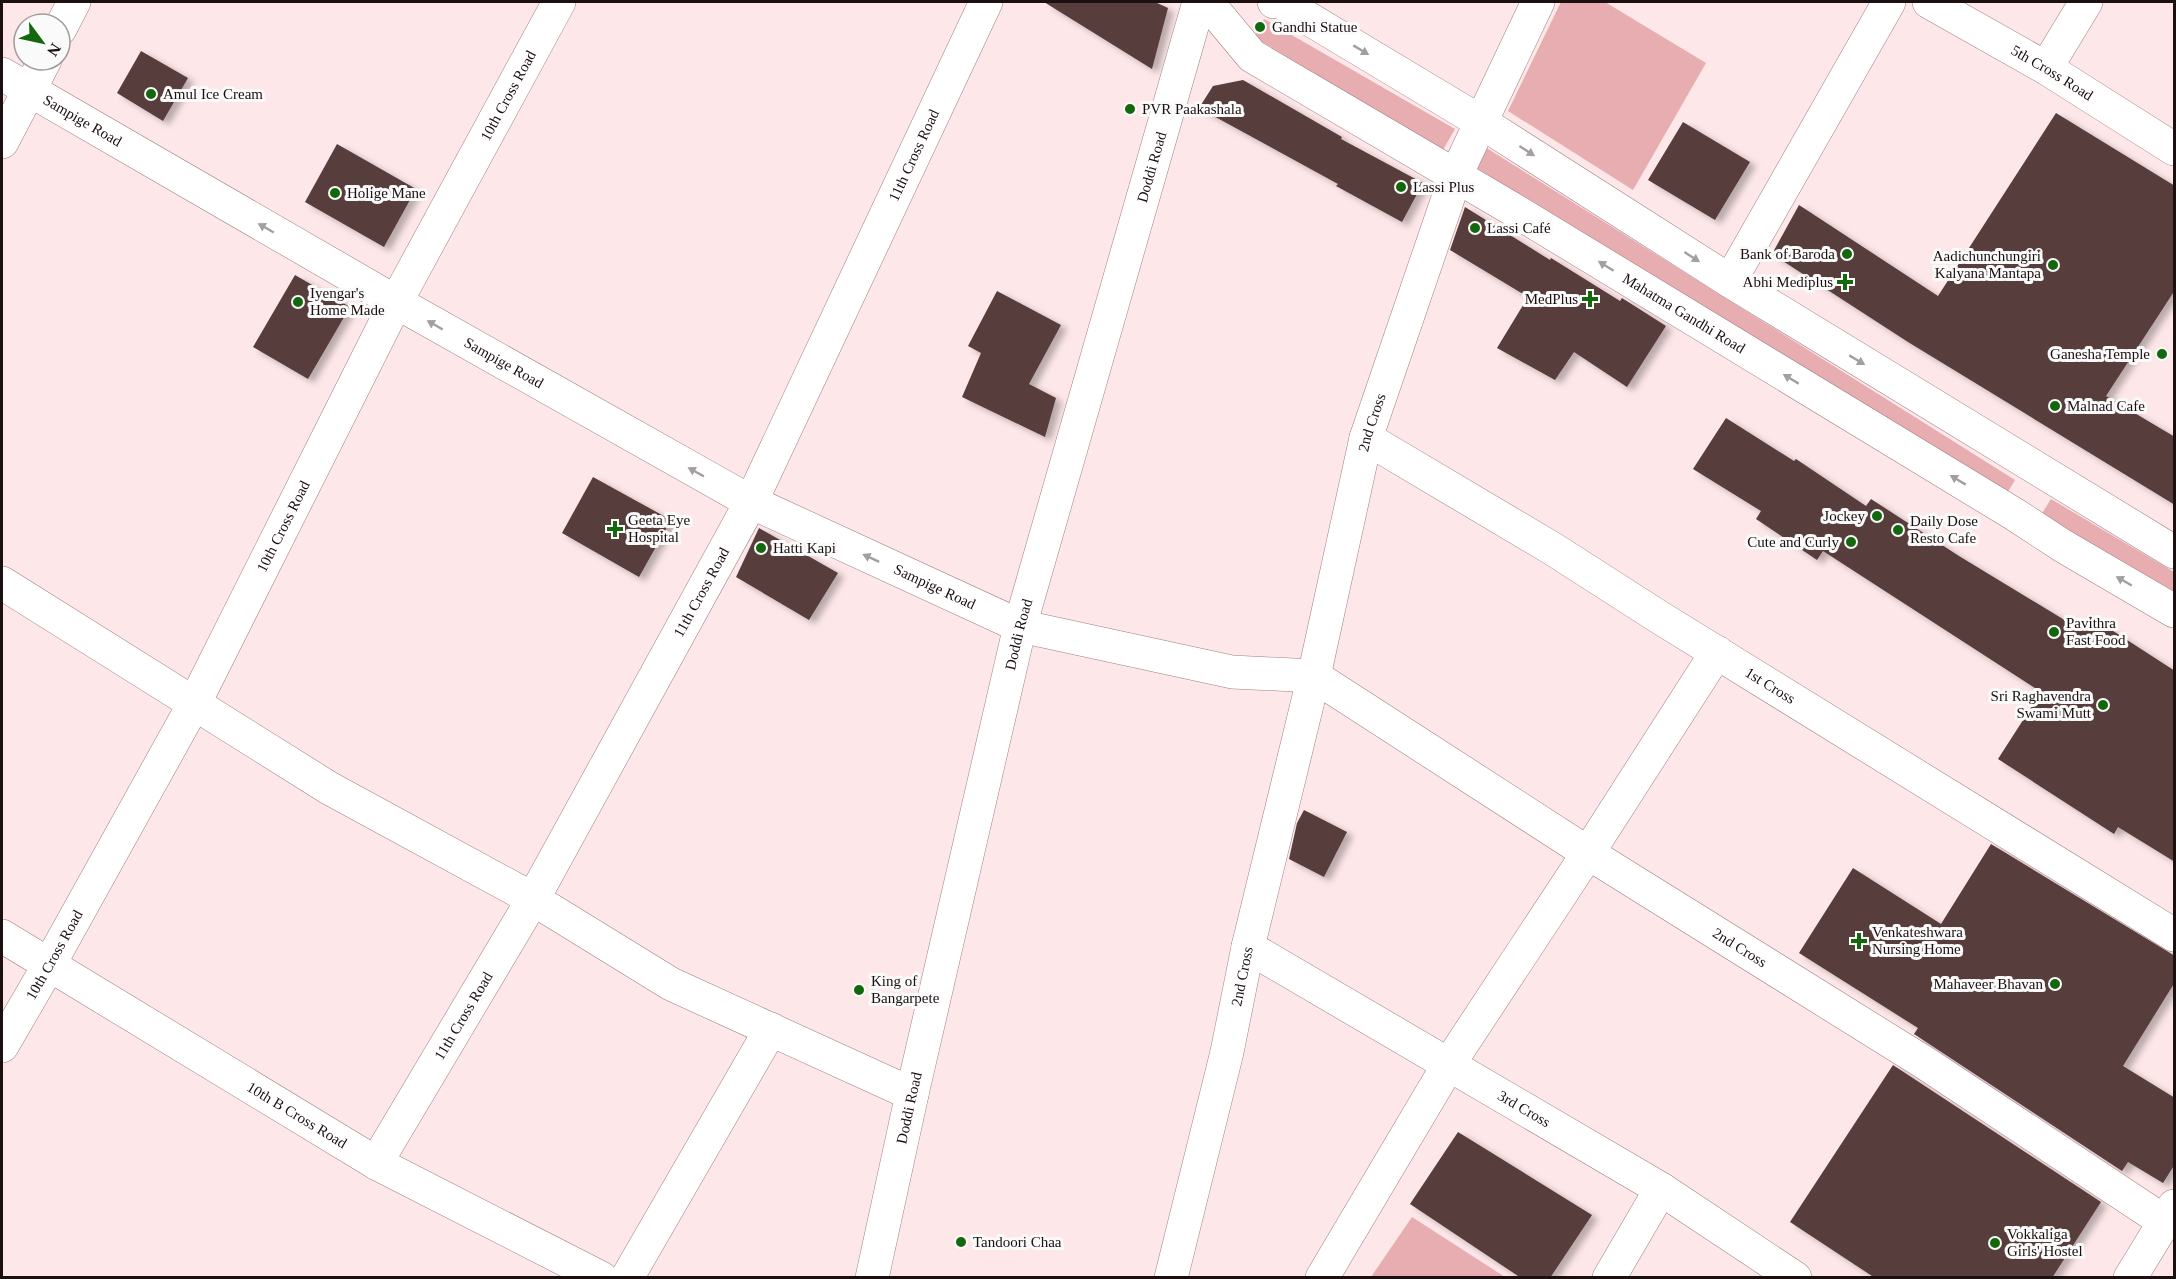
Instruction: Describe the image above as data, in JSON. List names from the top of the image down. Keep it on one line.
{"streets":{"street":["5th Cross Road","10th Cross Road","Sampige Road","11th Cross Road","Doddi Road","Mahatma Gandhi Road","2nd Cross","1st Cross","3rd Cross","10th B Cross Road"]},"crossings":[["10th Cross Road","Sampige Road"],["10th Cross Road","10th B Cross Road"],["Sampige Road","11th Cross Road"],["Sampige Road","Doddi Road"],["Sampige Road","2nd Cross"],["11th Cross Road","10th B Cross Road"],["Mahatma Gandhi Road","2nd Cross"],["2nd Cross","1st Cross"],["2nd Cross","3rd Cross"]],"one_way":["Sampige Road"],"places":{"other":["Gandhi Statue","Amul Ice Cream","PVR Paakashala","Lassi Plus","Holige Mane","Lassi Café","Bank of Baroda","Aadichunchungiri Kalyana Mantapa","Iyengar's Home Made","Ganesha Temple","Malnad Cafe","Jockey","Daily Dose Resto Cafe","Cute and Curly","Hatti Kapi","Pavithra Fast Food","Sri Raghavendra Swami Mutt","Mahaveer Bhavan","King of Bangarpete","Tandoori Chaa","Vokkaliga Girls' Hostel"],"health":["Abhi Mediplus","MedPlus","Geeta Eye Hospital","Venkateshwara Nursing Home"]},"north":"bottom right"}
